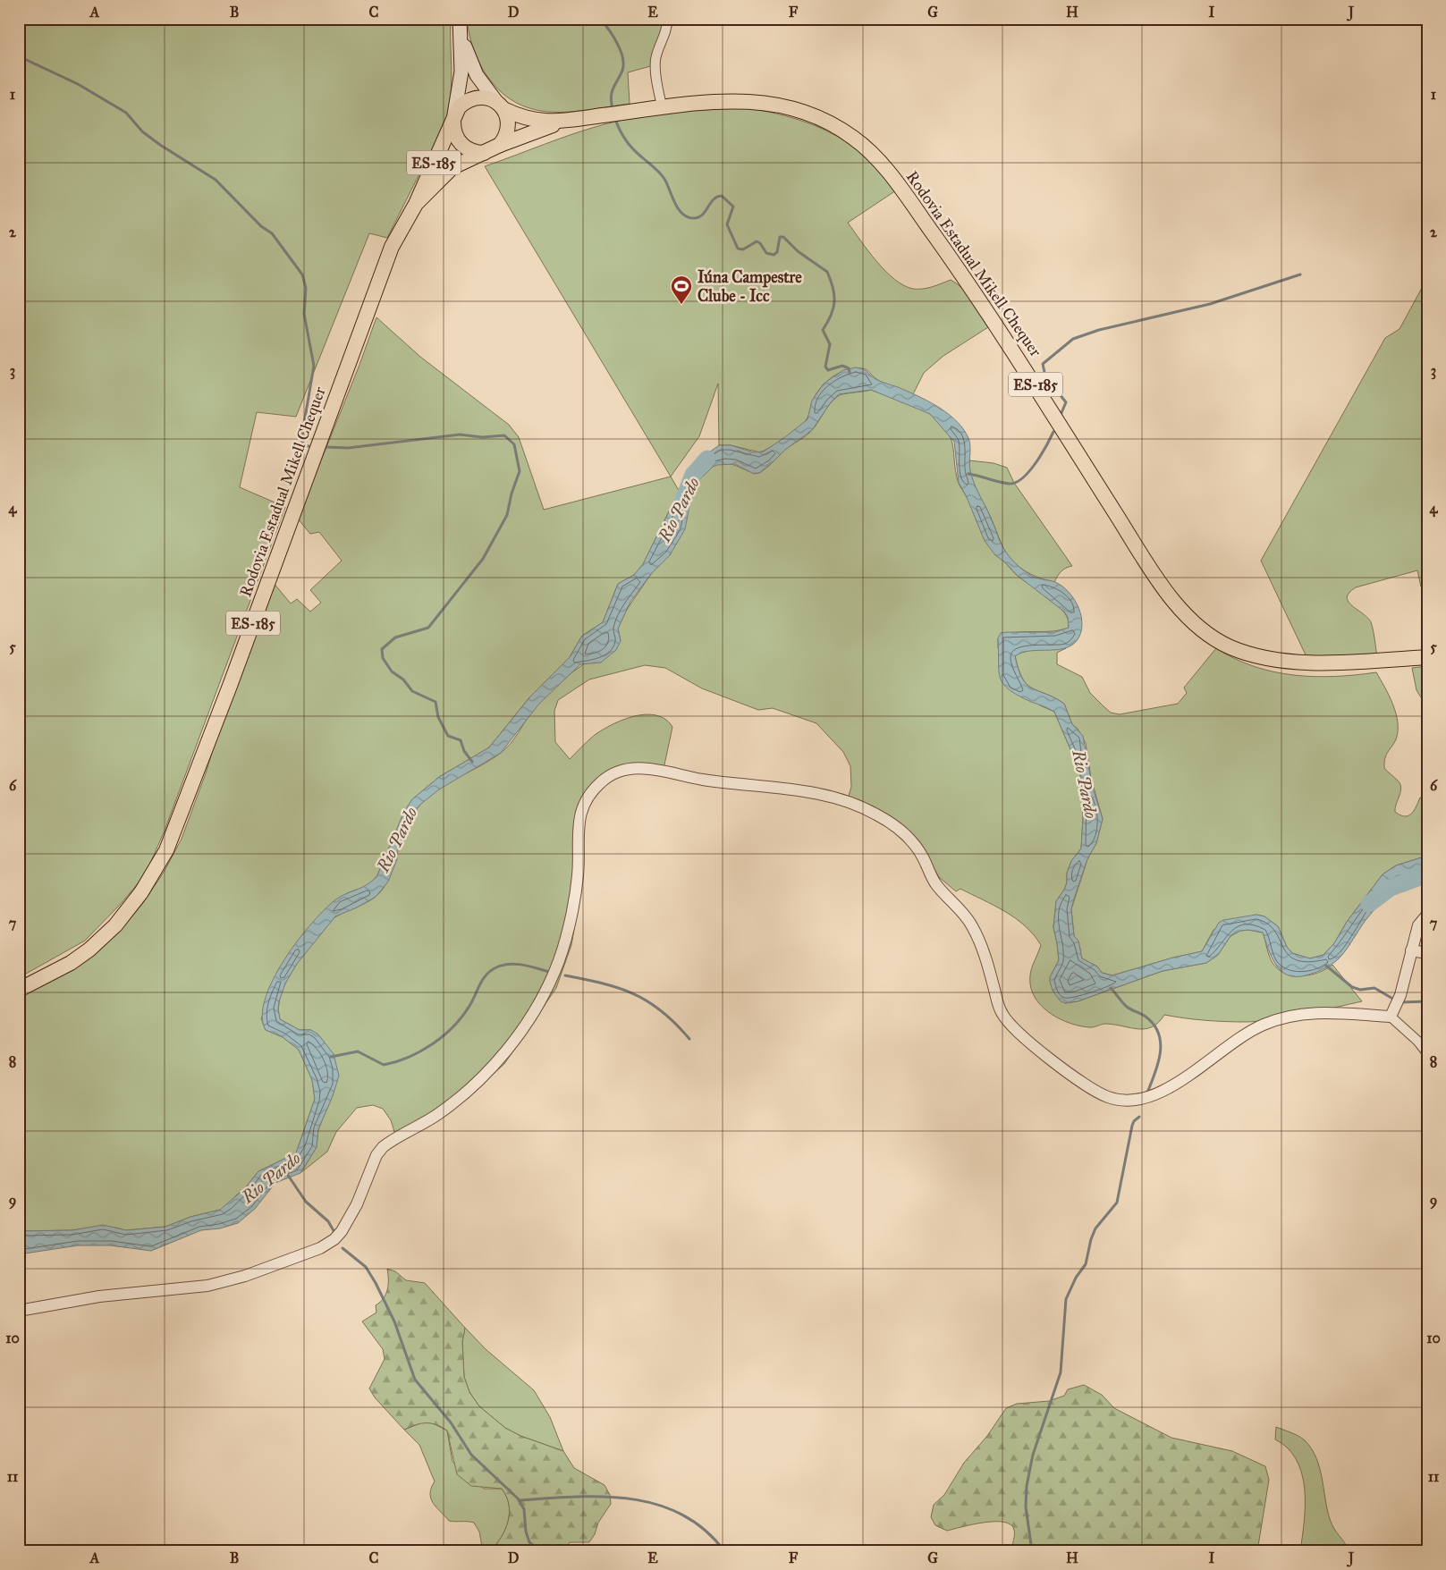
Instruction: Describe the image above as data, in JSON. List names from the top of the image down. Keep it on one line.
{"streets":{"main road":["ES-185","Rodovia Estadual Mikell Chequer"]},"crossings":[["ES-185","Rodovia Estadual Mikell Chequer"]],"water":["Rio Pardo"],"places":{"sports":["Iúna Campestre Clube - Icc"]},"grid":{"columns":["A","B","C","D","E","F","G","H","I","J"],"rows":["1","2","3","4","5","6","7","8","9","10","11"]}}
